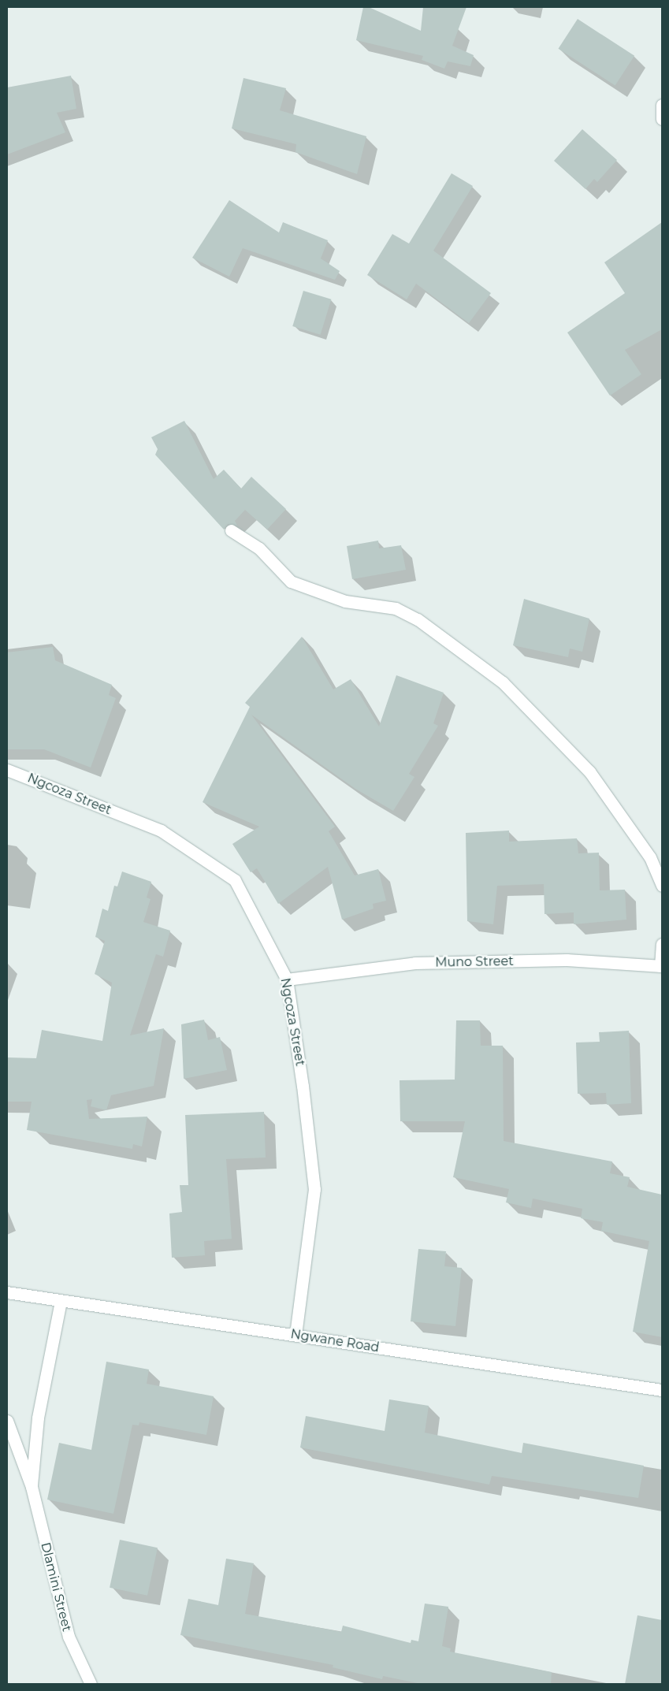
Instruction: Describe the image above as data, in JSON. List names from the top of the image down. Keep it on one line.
{"streets":{"street":["Ngcoza Street","Muno Street","Ngwane Road","Dlamini Street"]},"crossings":[["Ngcoza Street","Muno Street"],["Ngcoza Street","Ngwane Road"],["Ngwane Road","Dlamini Street"]]}
